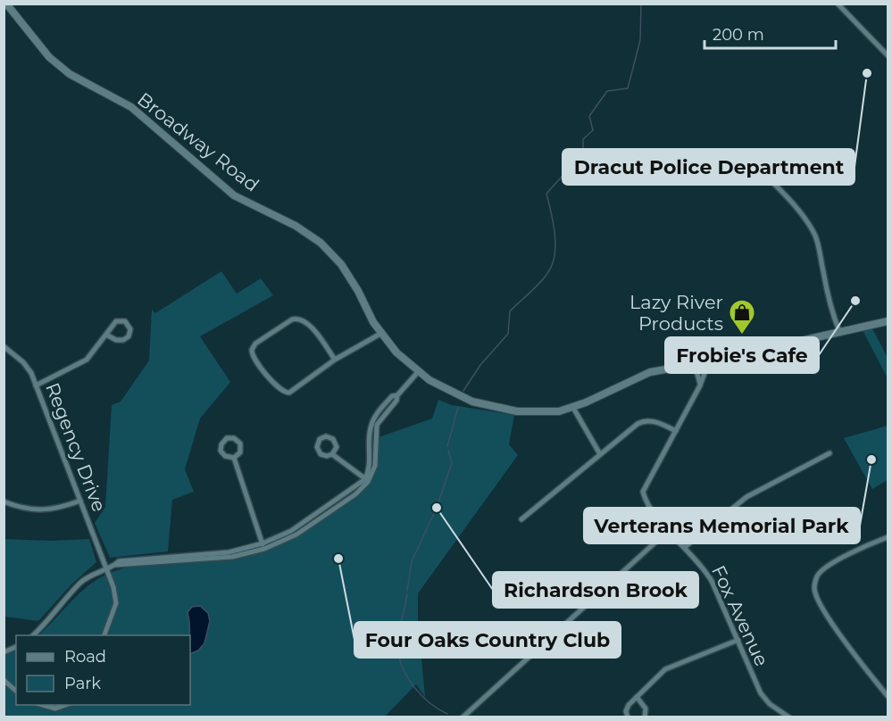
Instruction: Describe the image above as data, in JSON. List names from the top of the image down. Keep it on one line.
{"streets":{"main road":["Broadway Road"],"street":["Regency Drive","Fox Avenue"]},"crossings":[["Broadway Road","Fox Avenue"]],"places":{"other":["Dracut Police Department","Frobie's Cafe","Verterans Memorial Park","Richardson Brook","Four Oaks Country Club"],"shop":["Lazy River Products"]},"legend":["Road","Park"],"scale_bar":"200 m"}
